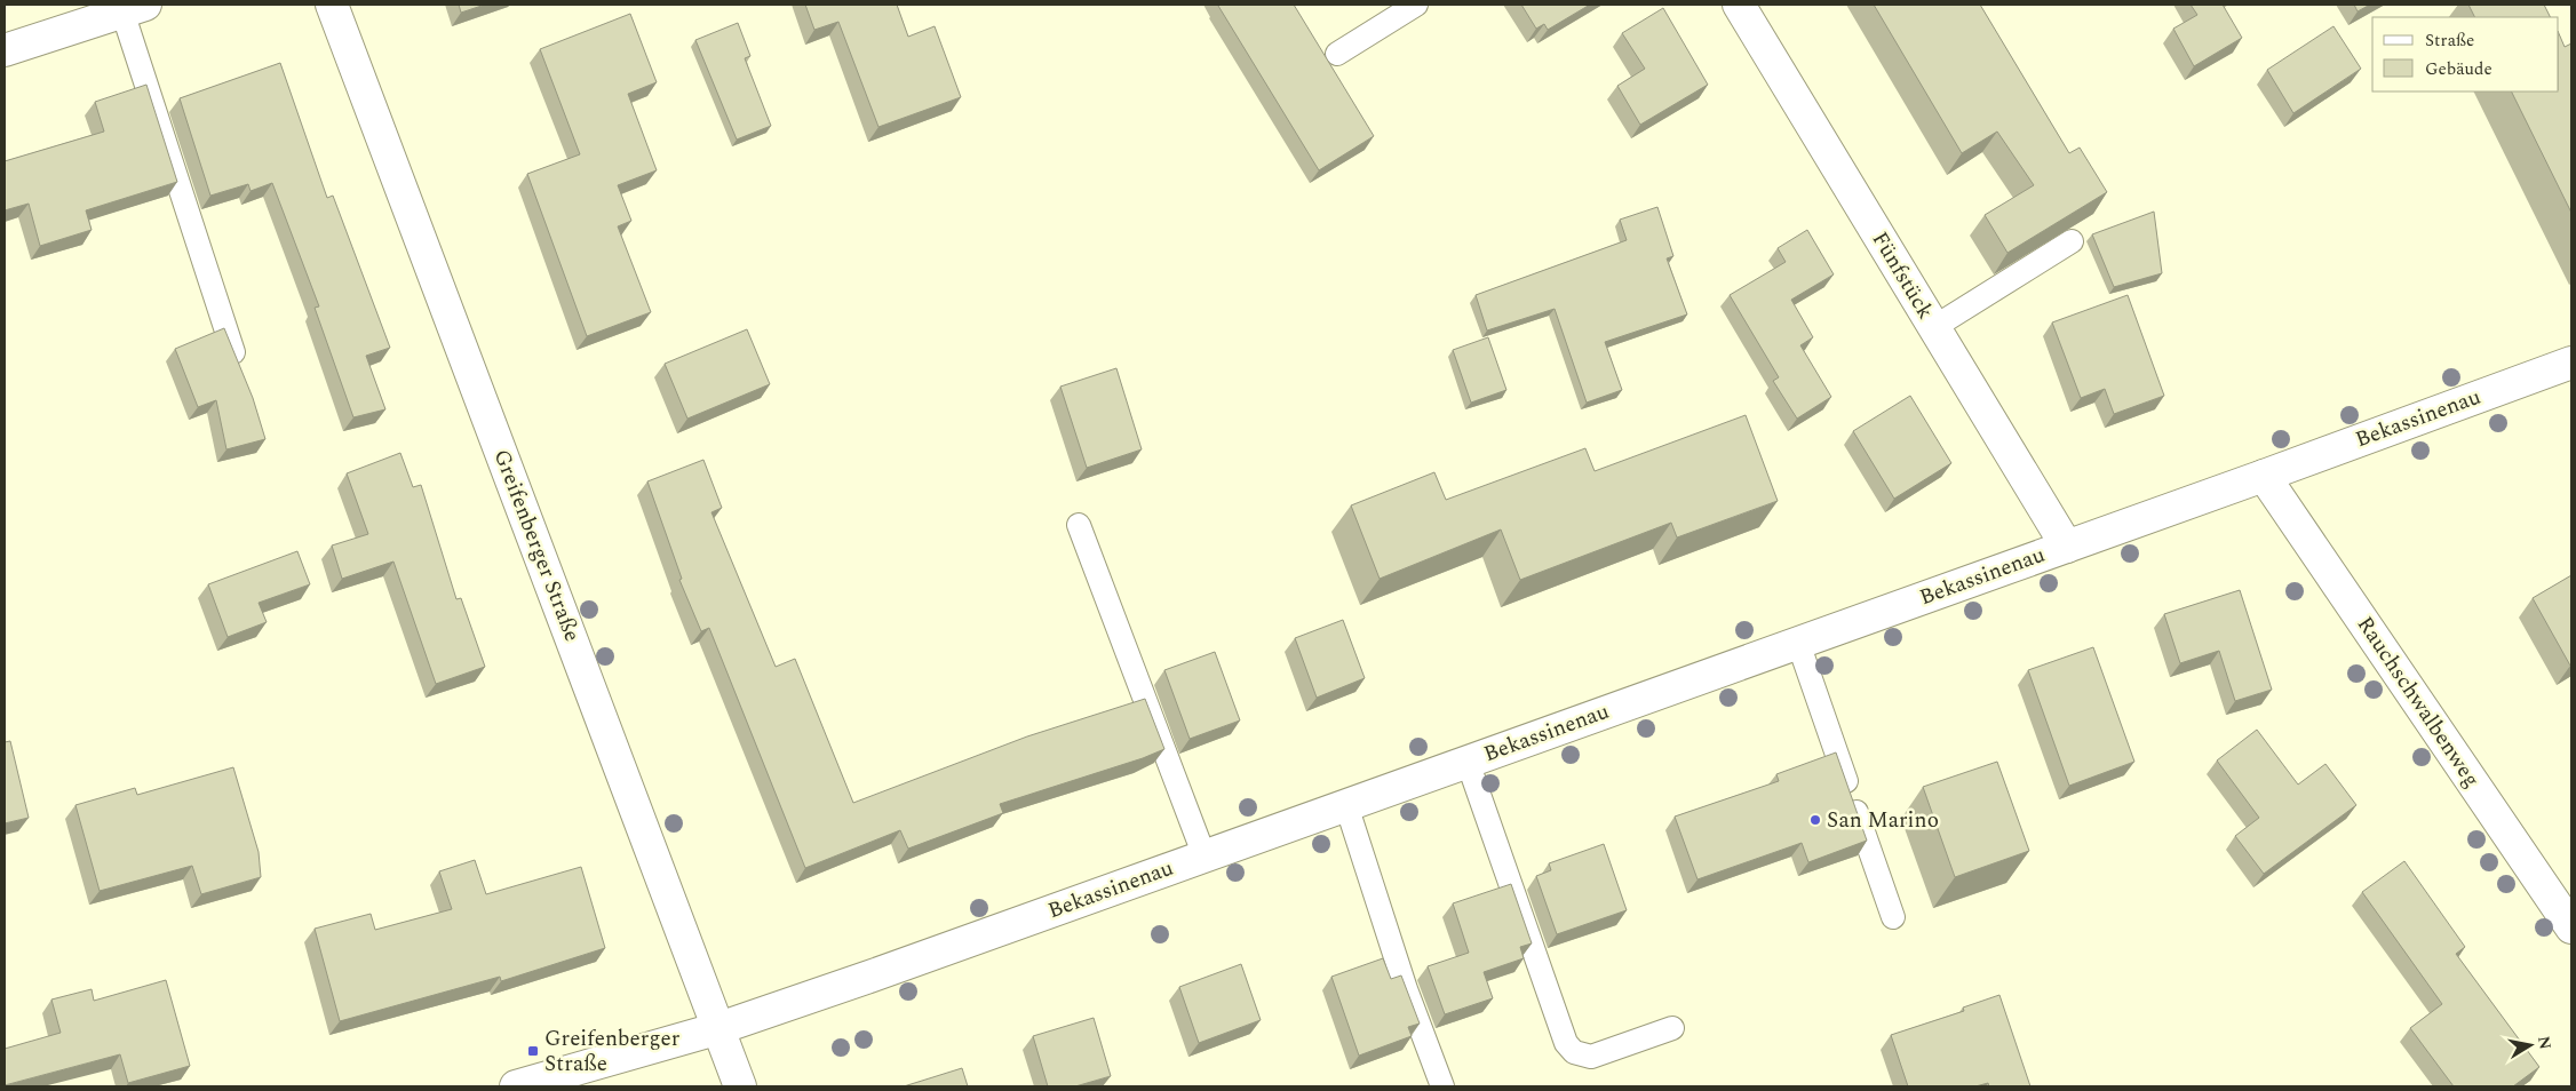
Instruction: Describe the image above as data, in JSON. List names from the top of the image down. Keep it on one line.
{"streets":{"street":["Fünfstück","Bekassinenau","Greifenberger Straße","Rauchschwalbenweg"]},"crossings":[["Fünfstück","Bekassinenau"],["Bekassinenau","Greifenberger Straße"],["Bekassinenau","Rauchschwalbenweg"]],"places":{"other":["San Marino"],"transit":["Greifenberger Straße"]},"legend":["Straße","Gebäude"],"north":"right"}
